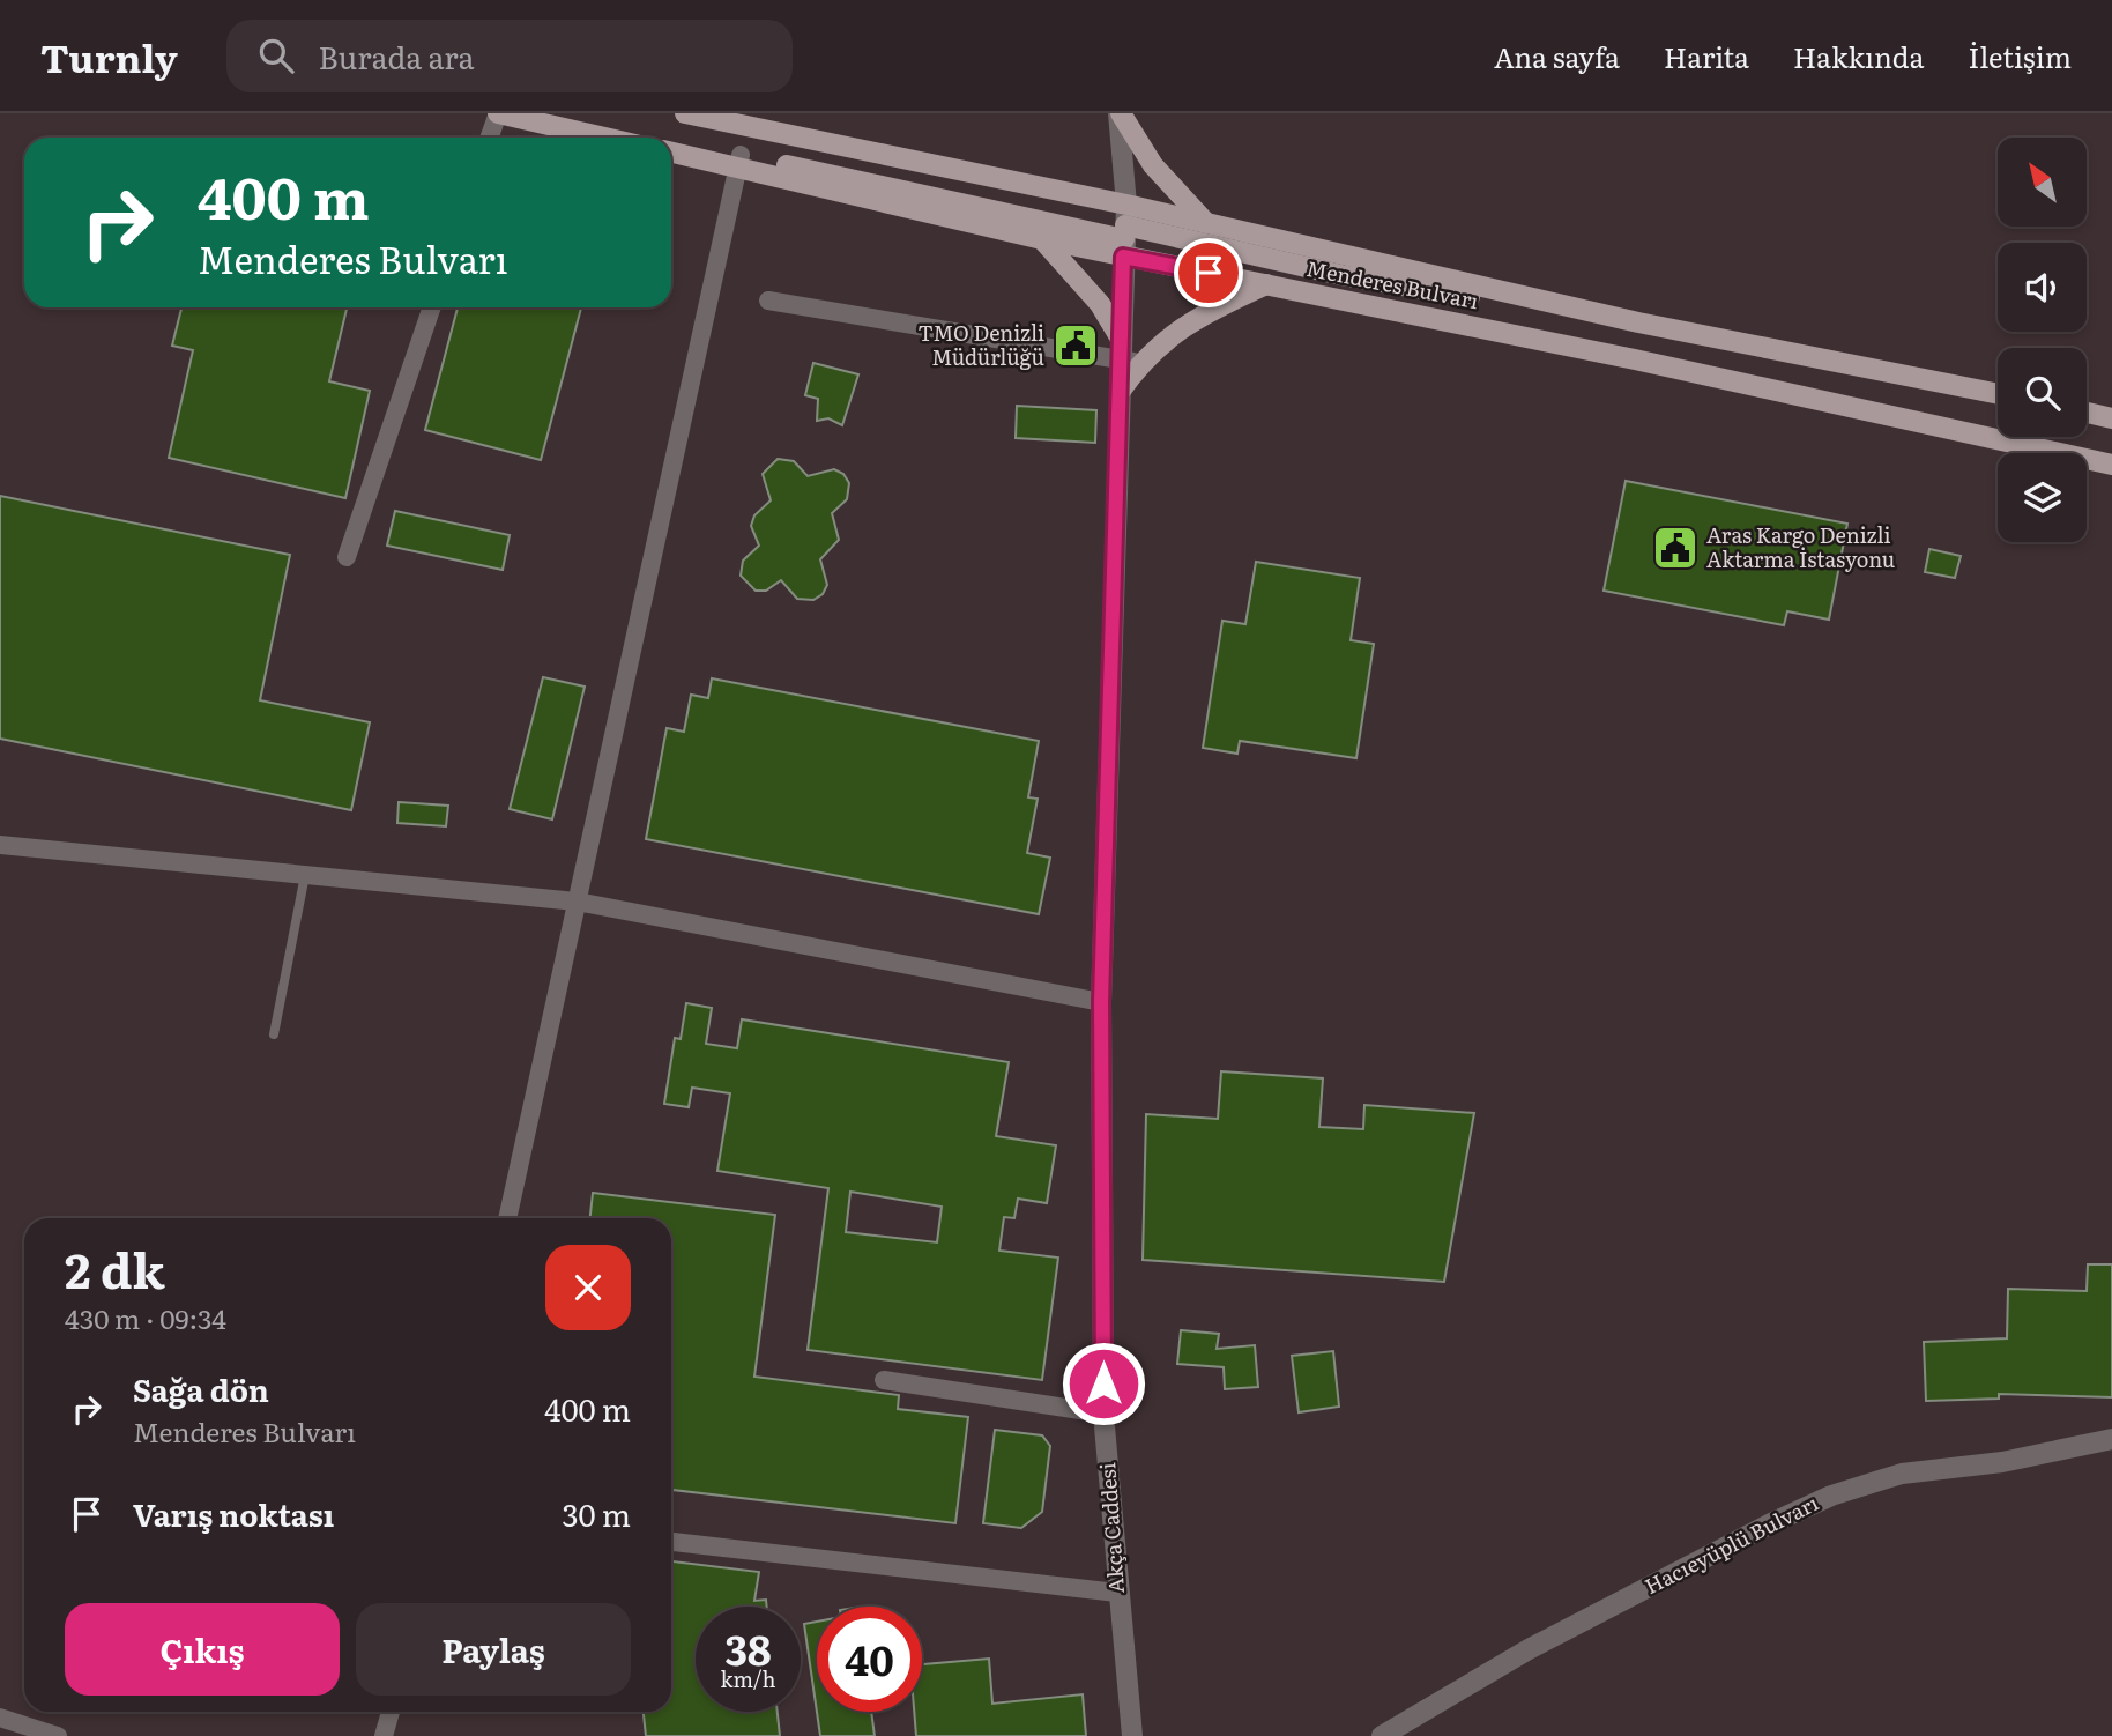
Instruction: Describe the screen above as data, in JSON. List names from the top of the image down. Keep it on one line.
{"streets":{"main road":["Menderes Bulvarı"],"street":["Akça Caddesi","Hacıeyüplü Bulvarı"]},"places":{"public building":["TMO Denizli Müdürlüğü","Aras Kargo Denizli Aktarma İstasyonu"]},"north":"top left","page":{"header":"Turnly","search":"Burada ara","nav":["Ana sayfa","Harita","Hakkında","İletişim"],"turn":["400 m","Menderes Bulvarı"],"heading":["2 dk","430 m · 09:34"],"list":[{"name":"Sağa dön","note":"Menderes Bulvarı","value":"400 m"},{"name":"Varış noktası","value":"30 m"}],"buttons":["Çıkış","Paylaş"],"speed":"38 km/h","limit":"40"}}
